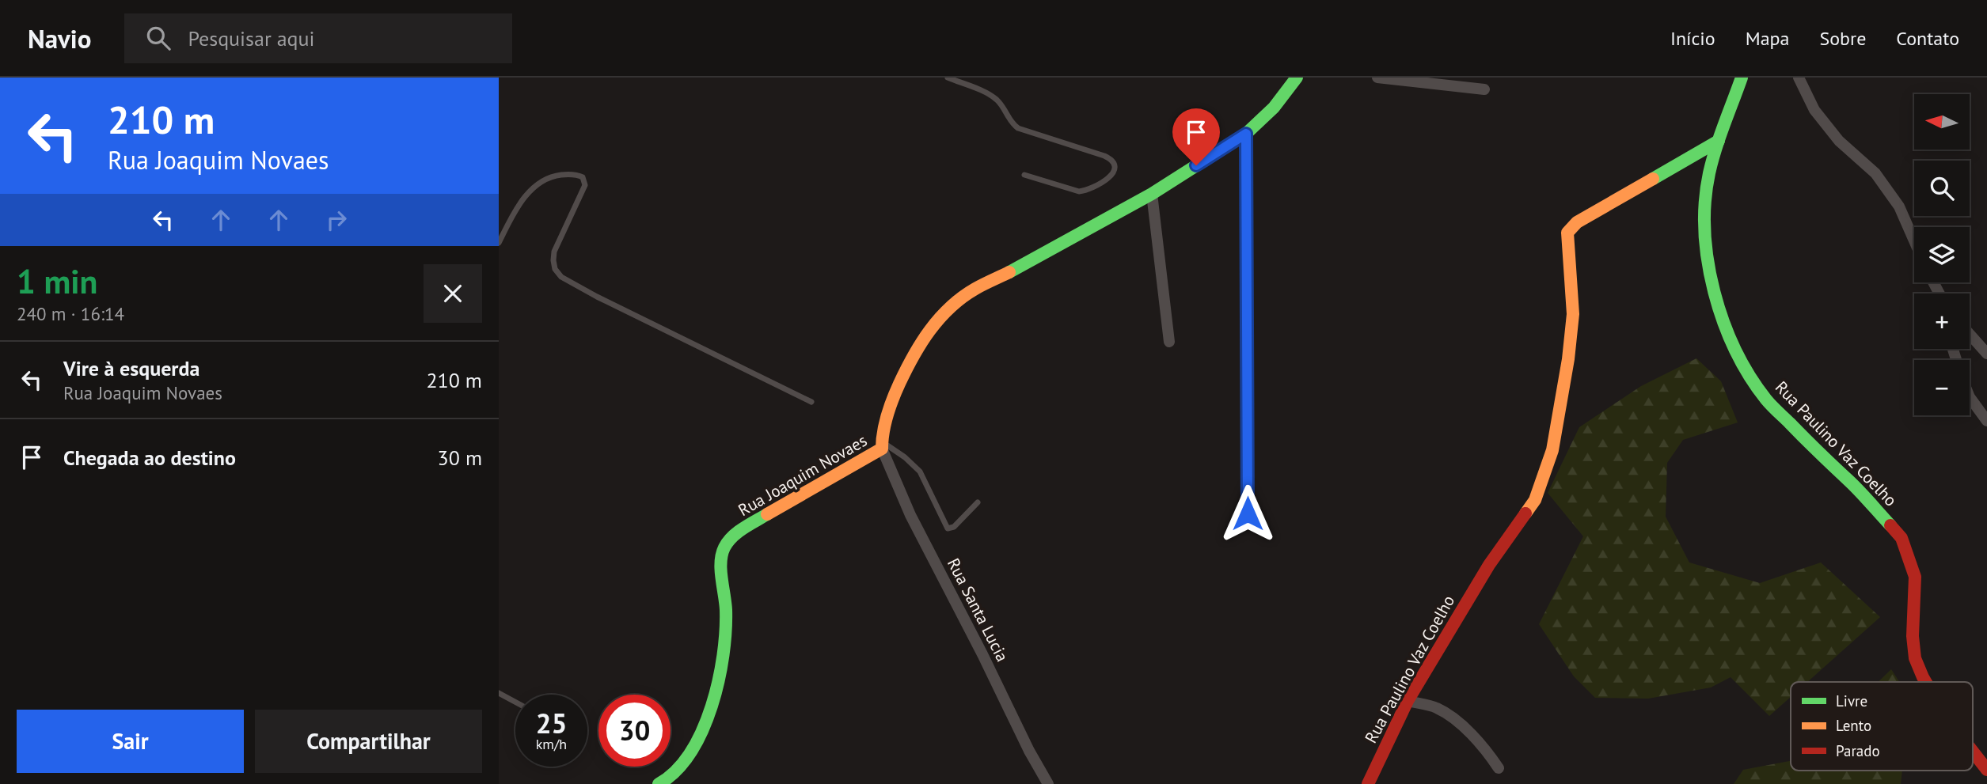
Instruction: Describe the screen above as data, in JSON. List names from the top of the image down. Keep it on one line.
{"streets":{"street":["Rua Paulino Vaz Coelho","Rua Joaquim Novaes","Rua Santa Lucia"]},"crossings":[["Rua Joaquim Novaes","Rua Santa Lucia"]],"legend":["Livre","Lento","Parado"],"north":"left","page":{"header":"Navio","search":"Pesquisar aqui","nav":["Início","Mapa","Sobre","Contato"],"turn":["210 m","Rua Joaquim Novaes"],"map_buttons":["+","−"],"heading":["1 min","240 m · 16:14"],"list":[{"name":"Vire à esquerda","note":"Rua Joaquim Novaes","value":"210 m"},{"name":"Chegada ao destino","value":"30 m"}],"speed":"25 km/h","limit":"30","buttons":["Sair","Compartilhar"]}}
